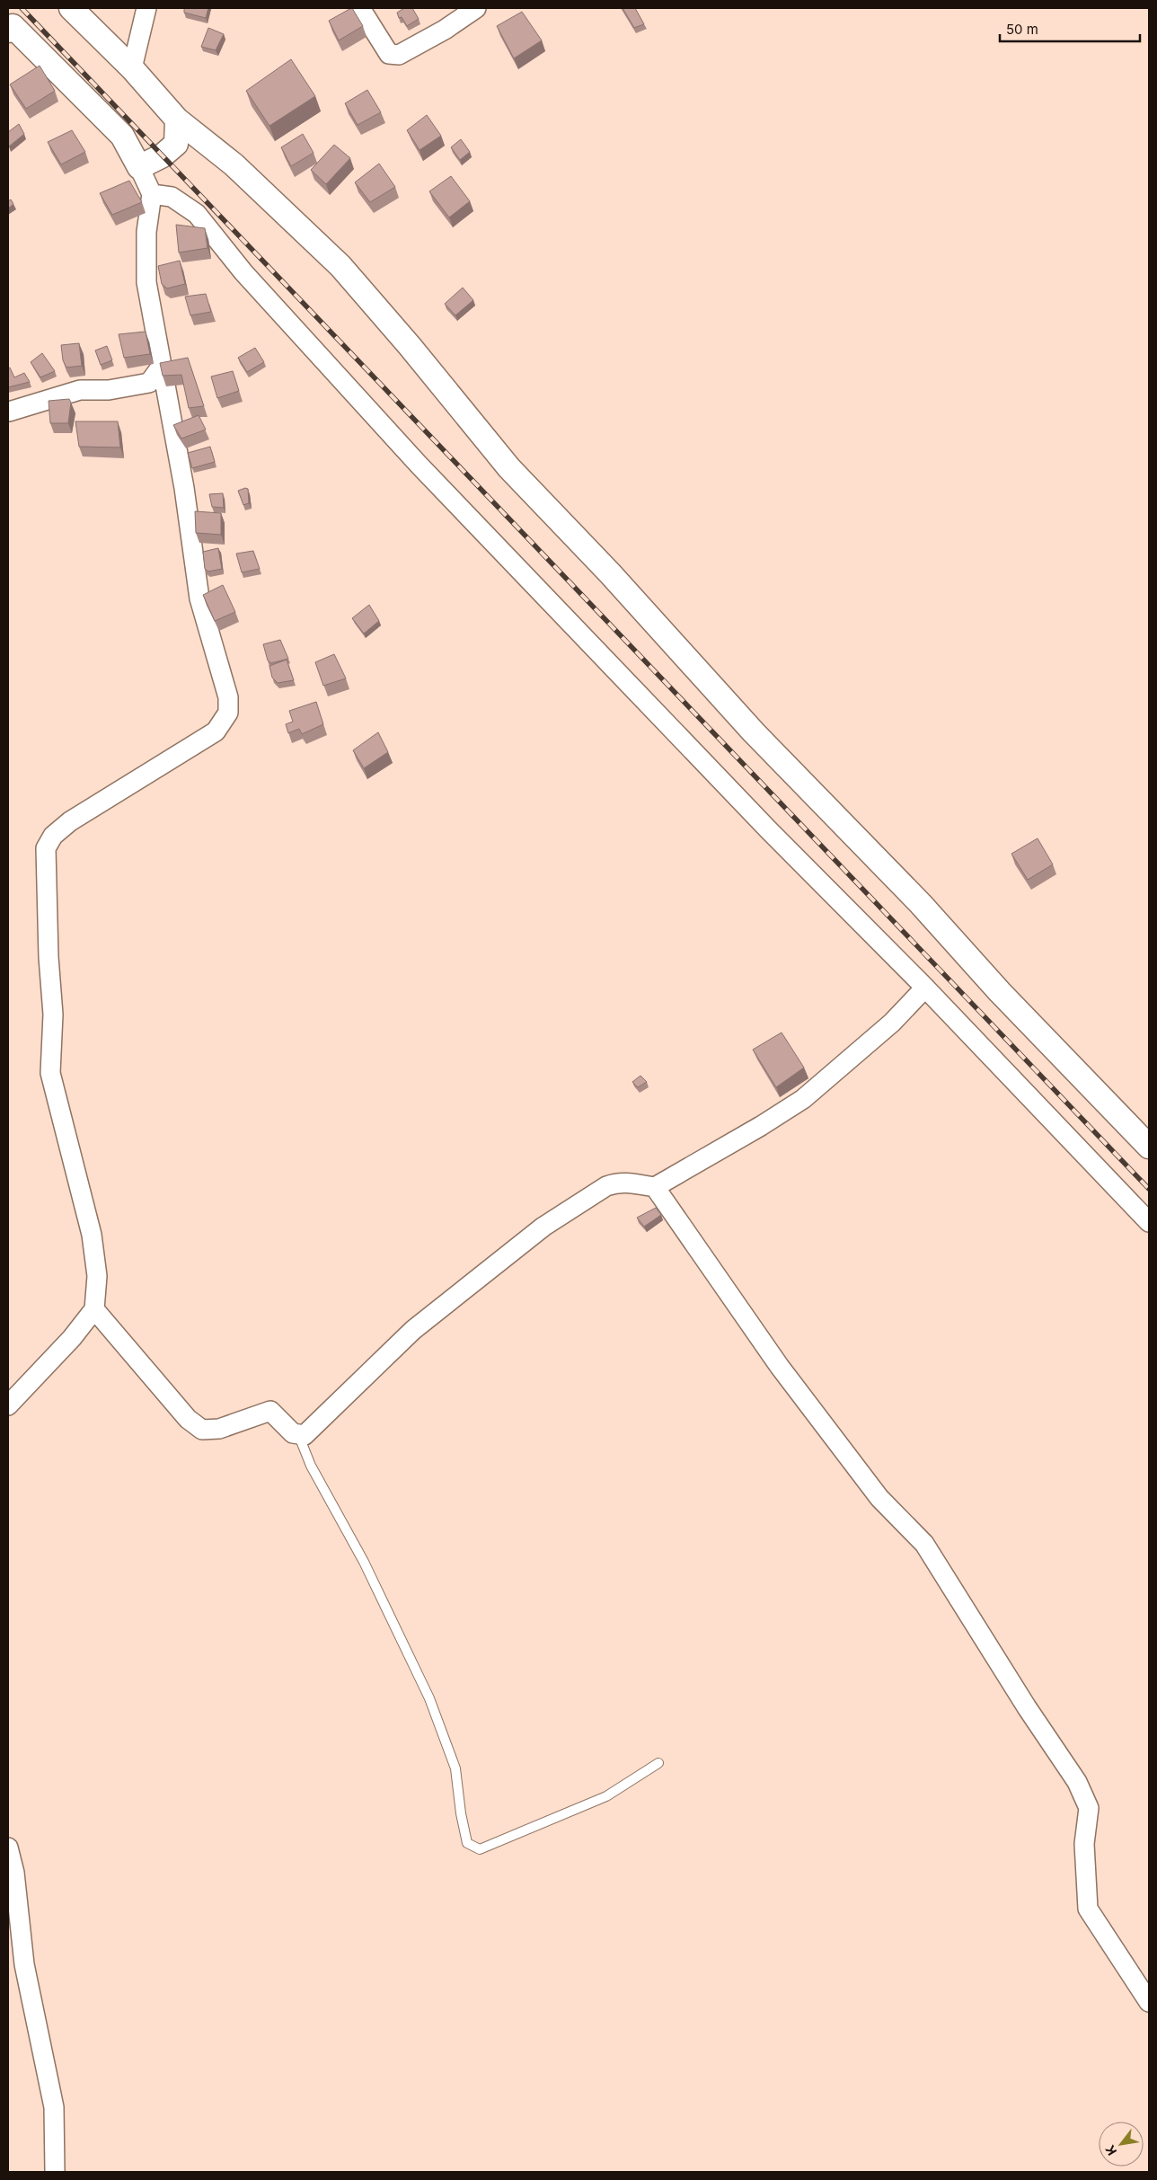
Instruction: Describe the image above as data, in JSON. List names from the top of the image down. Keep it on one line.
{"scale_bar":"50 m","north":"bottom left"}
